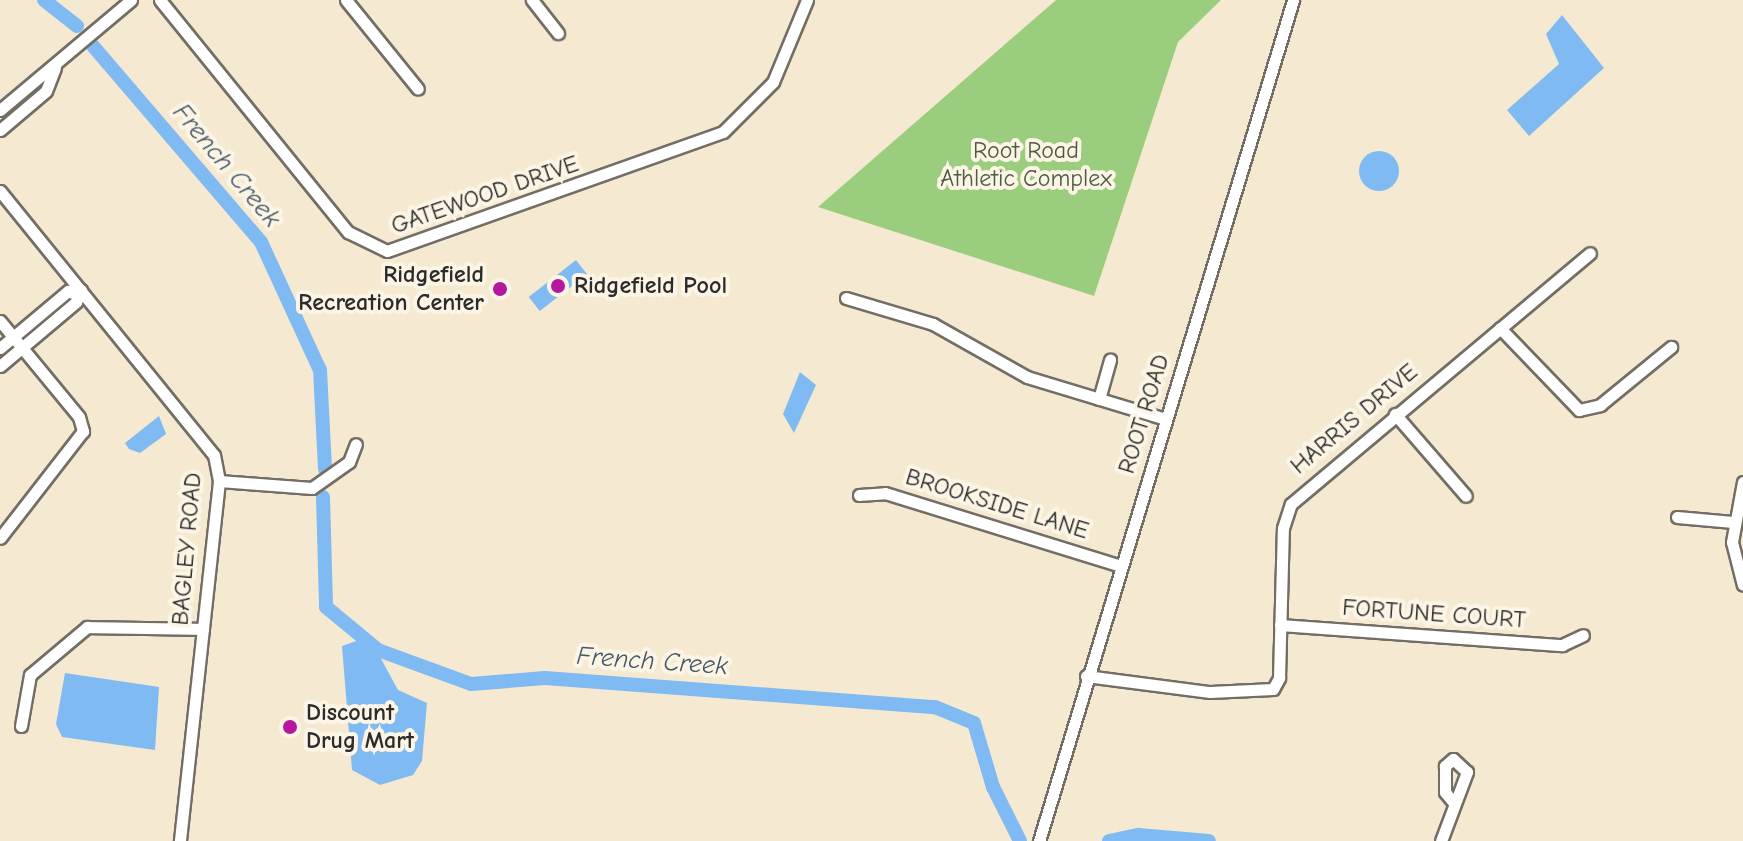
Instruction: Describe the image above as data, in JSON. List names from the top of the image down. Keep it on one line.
{"streets":{"street":["GATEWOOD DRIVE","ROOT ROAD","HARRIS DRIVE","BROOKSIDE LANE","BAGLEY ROAD","FORTUNE COURT"]},"crossings":[["ROOT ROAD","HARRIS DRIVE"],["ROOT ROAD","BROOKSIDE LANE"],["HARRIS DRIVE","FORTUNE COURT"]],"water":["French Creek"],"parks":["Root Road Athletic Complex"],"places":["Ridgefield Pool","Ridgefield Recreation Center","Discount Drug Mart"]}
